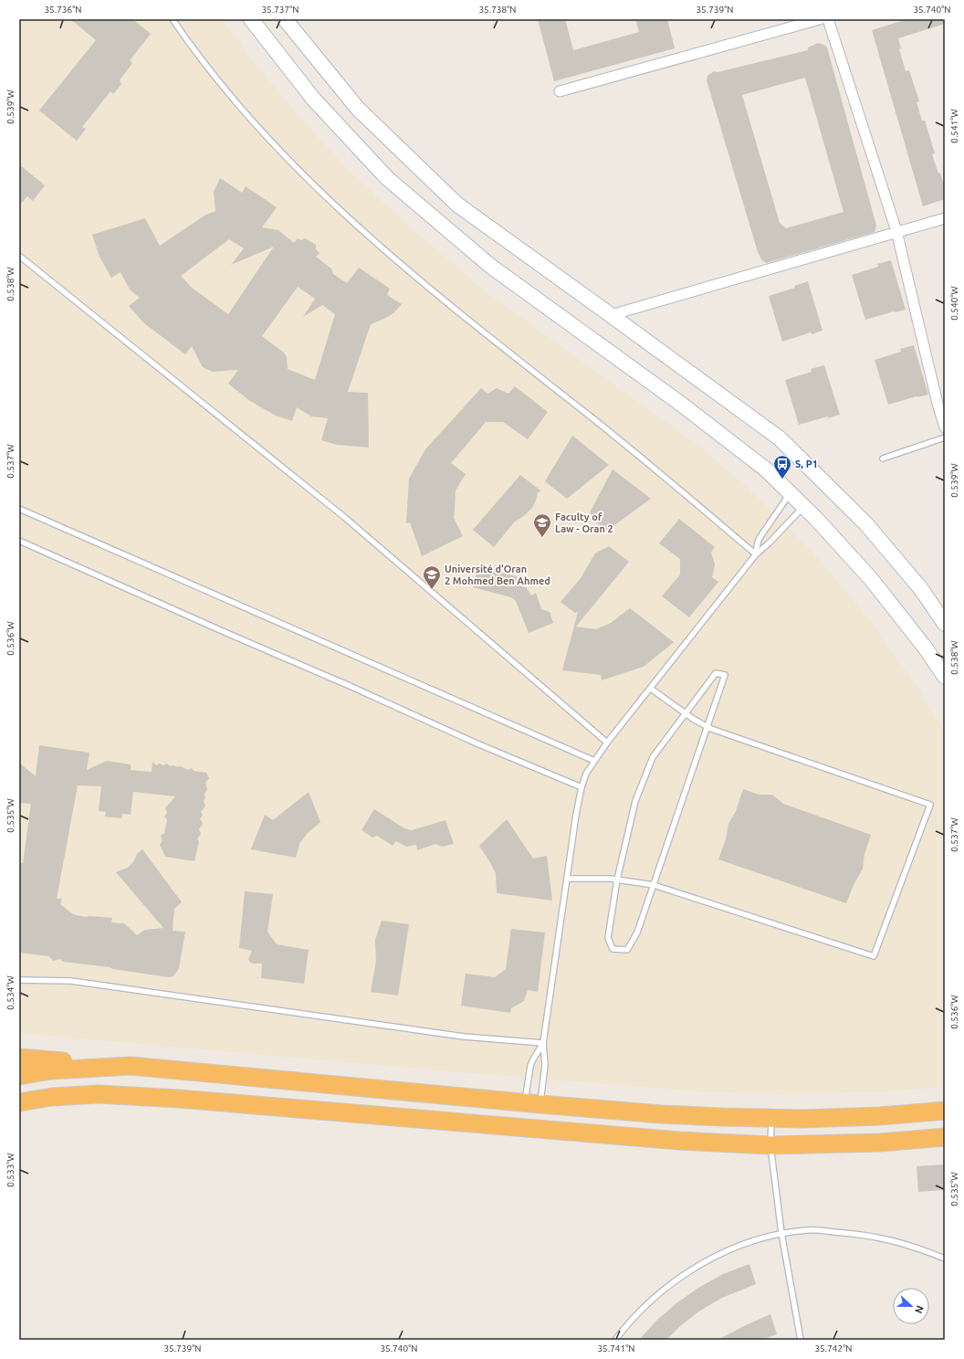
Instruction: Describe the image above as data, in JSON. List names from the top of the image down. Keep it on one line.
{"places":{"bus stop":["S, P1"],"school or university":["Faculty of Law - Oran 2","Université d'Oran 2 Mohmed Ben Ahmed"]},"north":"right","coordinates":["35.736°N","35.737°N","35.738°N","35.739°N","35.740°N","0.539°W","0.541°W","0.538°W","0.540°W","0.537°W","0.536°W","0.535°W","0.534°W","0.533°W","35.741°N","35.742°N"]}
